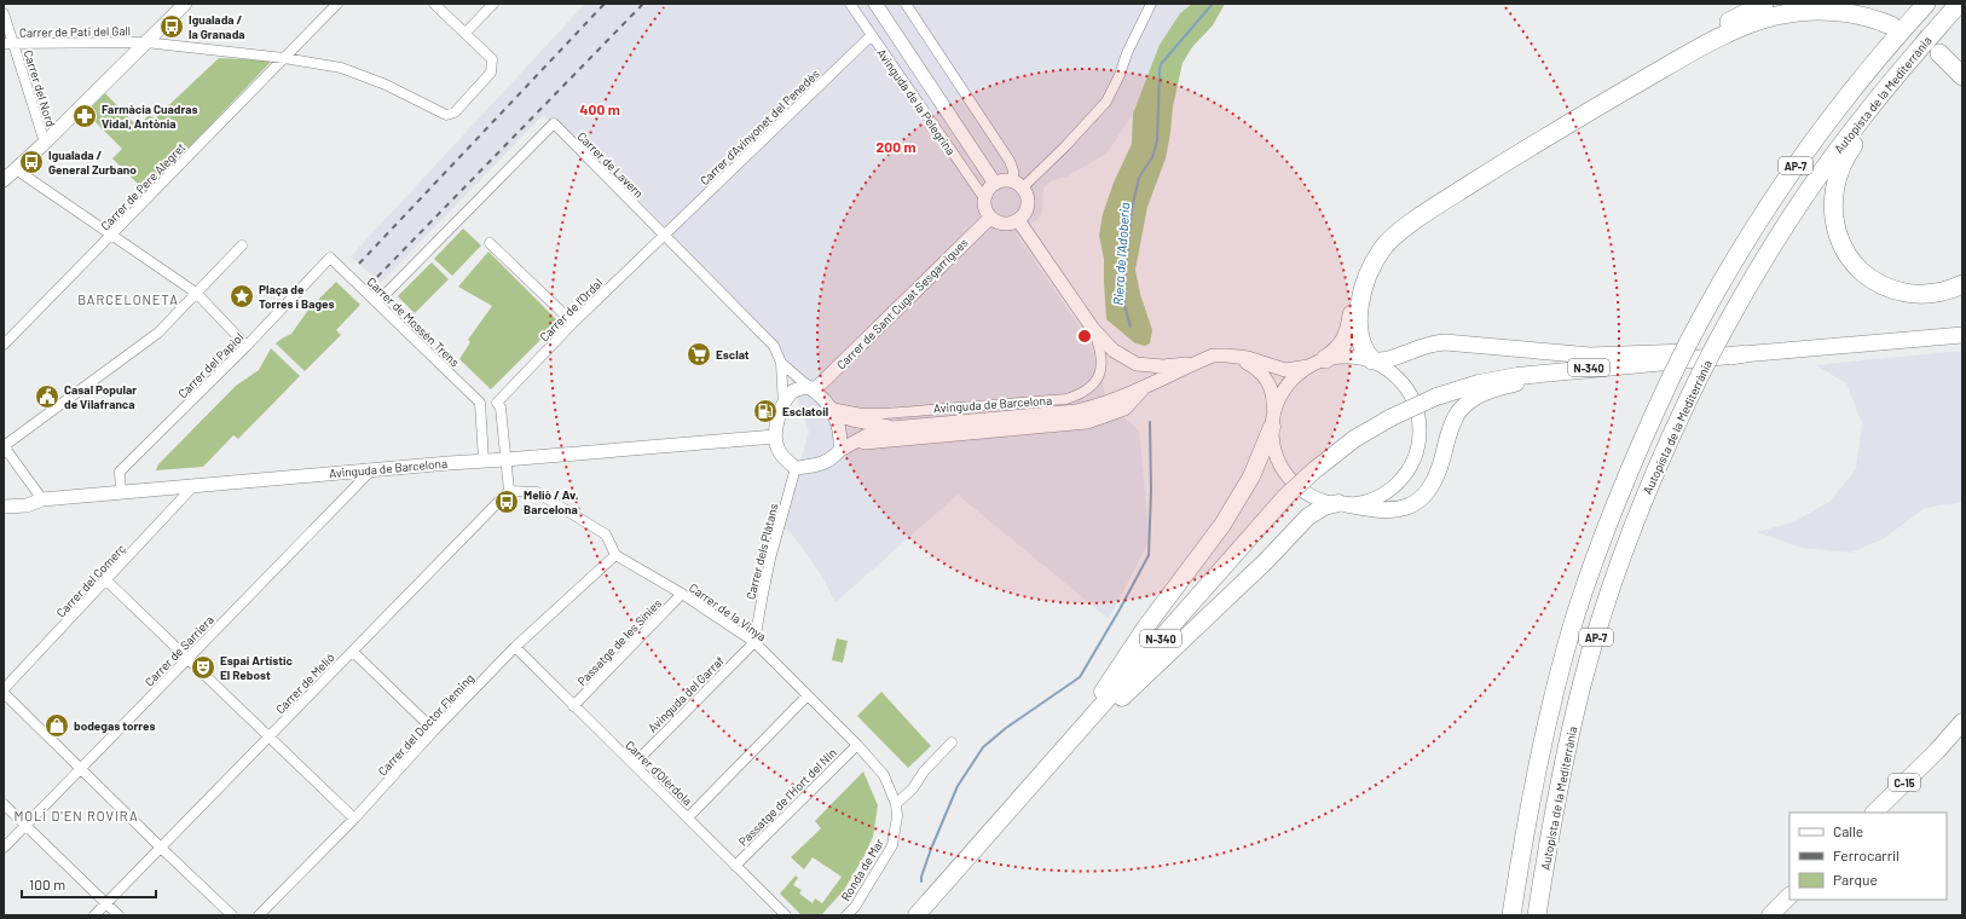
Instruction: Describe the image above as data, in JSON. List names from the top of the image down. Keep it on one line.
{"streets":{"highway":["Autopista de la Mediterrània","AP-7","N-340","C-15"],"street":["Carrer de Pati del Gall","Carrer del Nord","Avinguda de la Pelegrina","Carrer d'Avinyonet del Penedès","Carrer de Lavern","Carrer de Pere Alegret","Carrer de Sant Cugat Sesgarrigues","Carrer de l'Ordal","Carrer de Mossèn Trens","Carrer del Papiol","Avinguda de Barcelona","Carrer dels Plàtans","Carrer del Comerç","Carrer de la Vinya","Passatge de les Sínies","Carrer de Sarriera","Carrer de Melió","Avinguda del Garraf","Carrer del Doctor Fleming","Carrer d'Olèrdola","Passatge de l'Hort del Nin","Ronda de Mar"]},"crossings":[["Carrer de Pati del Gall","Carrer del Nord"],["Carrer de Pati del Gall","Carrer de Pere Alegret"],["Avinguda de la Pelegrina","Carrer d'Avinyonet del Penedès"],["Avinguda de la Pelegrina","Carrer de Sant Cugat Sesgarrigues"],["Carrer d'Avinyonet del Penedès","Carrer de Lavern"],["Carrer d'Avinyonet del Penedès","Carrer de l'Ordal"],["Carrer de Lavern","Carrer de Sant Cugat Sesgarrigues"],["Carrer de Lavern","Carrer de l'Ordal"],["Carrer de Lavern","Carrer de Mossèn Trens"],["Carrer de Lavern","Avinguda de Barcelona"],["Carrer de Lavern","Carrer dels Plàtans"],["Carrer de Sant Cugat Sesgarrigues","Avinguda de Barcelona"],["Carrer de Sant Cugat Sesgarrigues","Carrer dels Plàtans"],["Carrer de Mossèn Trens","Carrer del Papiol"],["Carrer del Papiol","Avinguda de Barcelona"],["Avinguda de Barcelona","Carrer dels Plàtans"],["Avinguda de Barcelona","Carrer del Comerç"],["Avinguda de Barcelona","Carrer de Sarriera"],["Carrer dels Plàtans","Carrer de la Vinya"],["Carrer dels Plàtans","Avinguda del Garraf"],["Carrer de la Vinya","Passatge de les Sínies"],["Carrer de la Vinya","Avinguda del Garraf"],["Carrer de la Vinya","Carrer del Doctor Fleming"],["Carrer de la Vinya","Passatge de l'Hort del Nin"],["Carrer de la Vinya","Ronda de Mar"],["Passatge de les Sínies","Carrer d'Olèrdola"],["Avinguda del Garraf","Carrer d'Olèrdola"],["Carrer del Doctor Fleming","Carrer d'Olèrdola"],["Carrer d'Olèrdola","Passatge de l'Hort del Nin"]],"districts":["BARCELONETA","MOLÍ D'EN ROVIRA"],"water":["Riera de l'Adoberia"],"places":{"bus stop":["Igualada / la Granada","Igualada / General Zurbano","Meliò / Av. Barcelona"],"pharmacy":["Farmàcia Cuadras Vidal, Antònia"],"place":["Plaça de Torres i Bages"],"supermarket":["Esclat"],"public building":["Casal Popular de Vilafranca"],"fuel station":["Esclatoil"],"theatre":["Espai Artístic El Rebost"],"shop":["bodegas torres"]},"legend":["Calle","Ferrocarril","Parque"],"scale_bar":"100 m","rings":["400 m","200 m"]}
